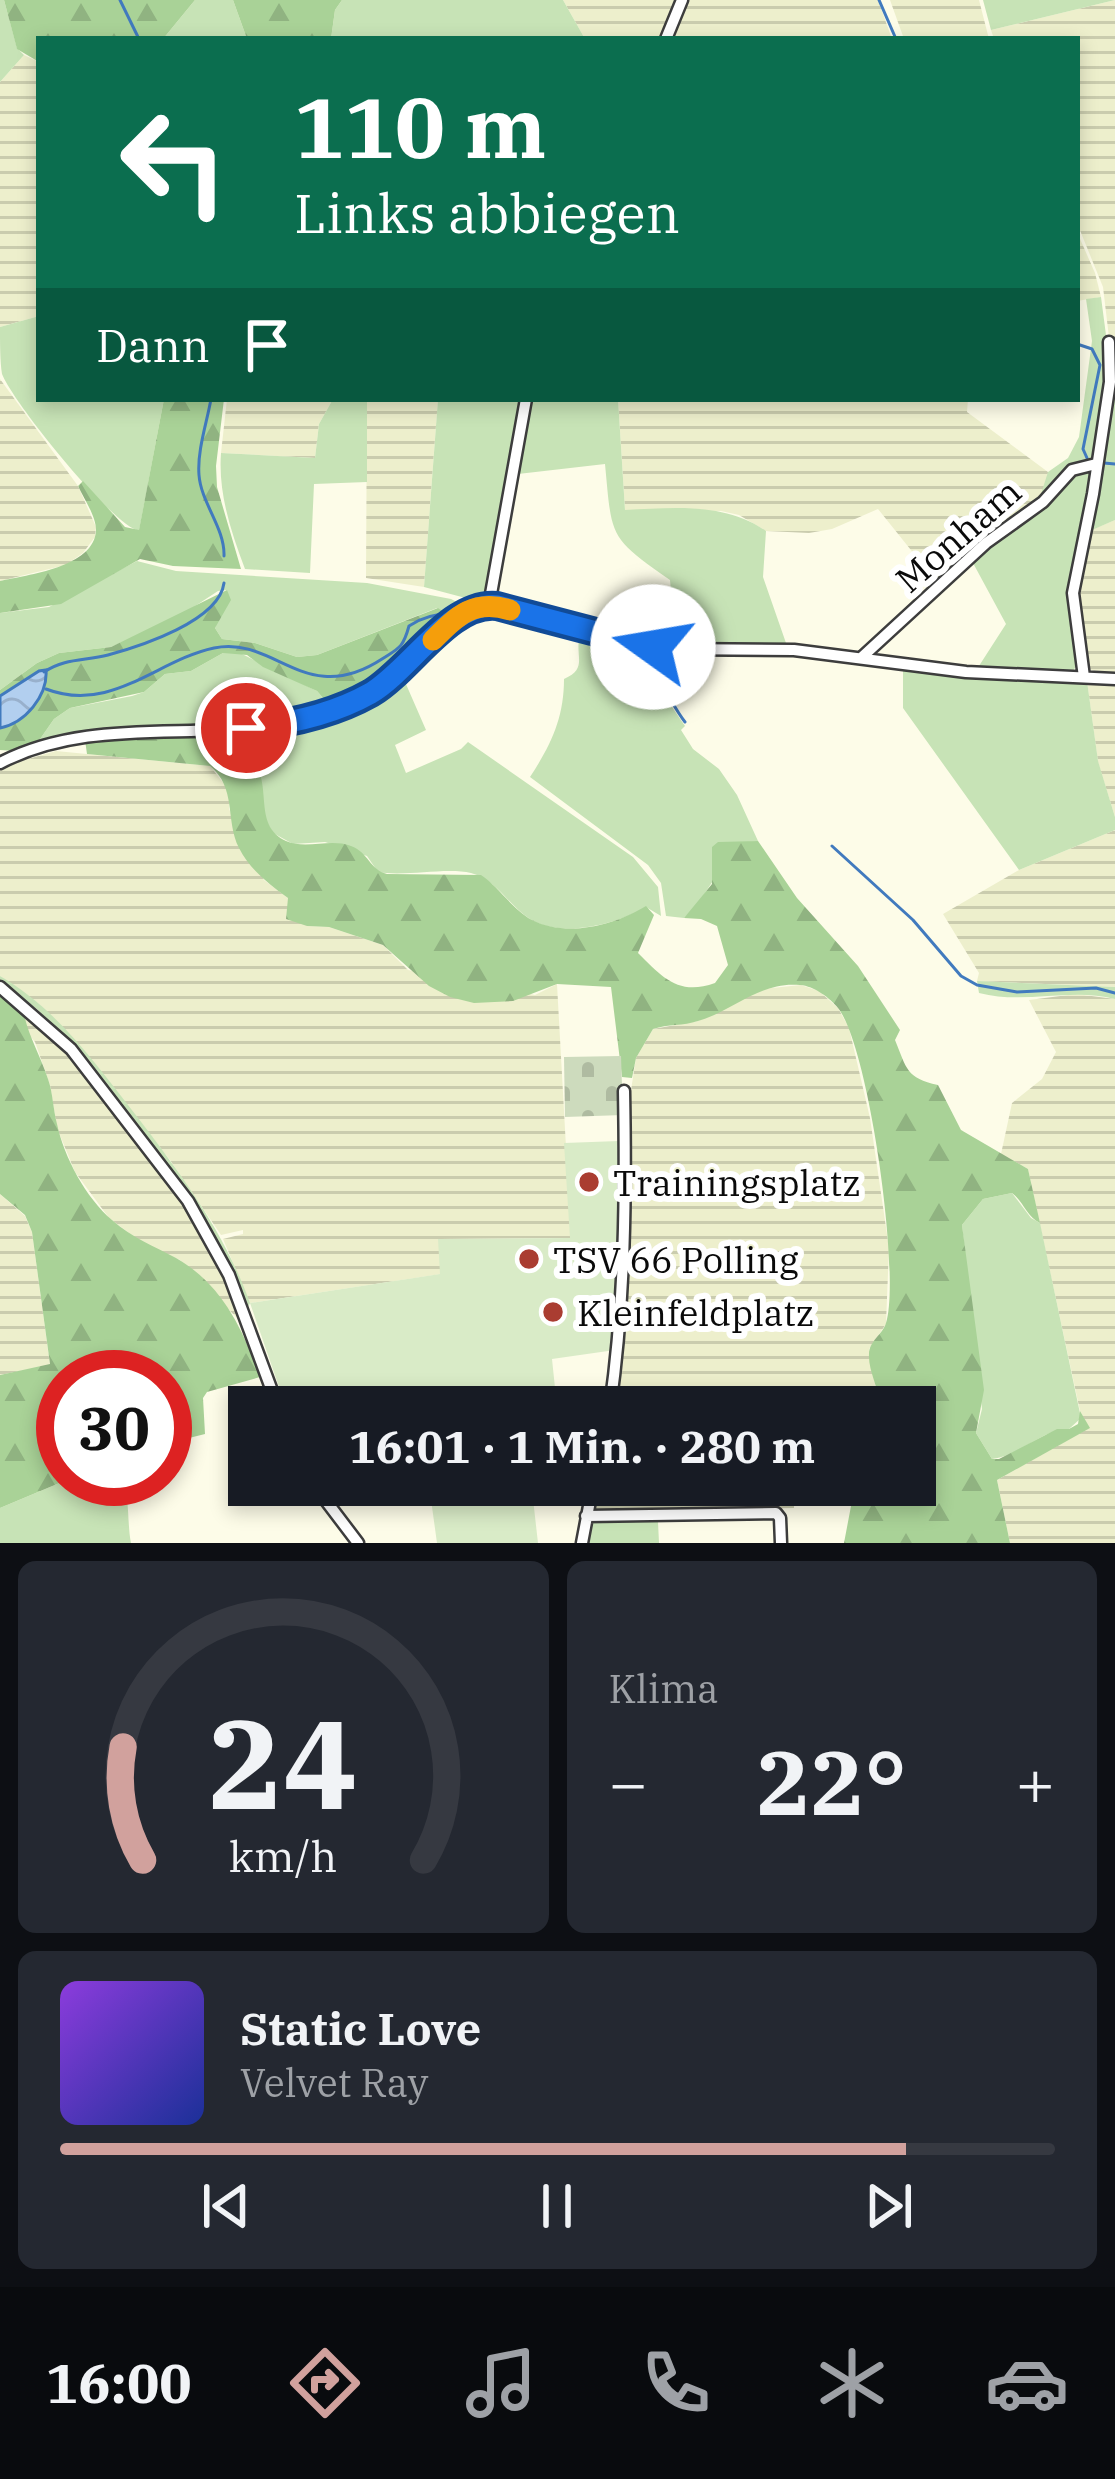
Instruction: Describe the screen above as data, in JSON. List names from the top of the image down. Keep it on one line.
{"streets":{"street":["Monham"]},"places":["Trainingsplatz","TSV 66 Polling","Kleinfeldplatz"],"page":{"turn":["110 m","Links abbiegen"],"then":"Dann","limit":"30","trip":"16:01 · 1 Min. · 280 m","tile":"Klima","heat":["−","22°","+"],"song":["Static Love","Velvet Ray"],"tabs":"16:00","gauge":["24","km/h"]}}
